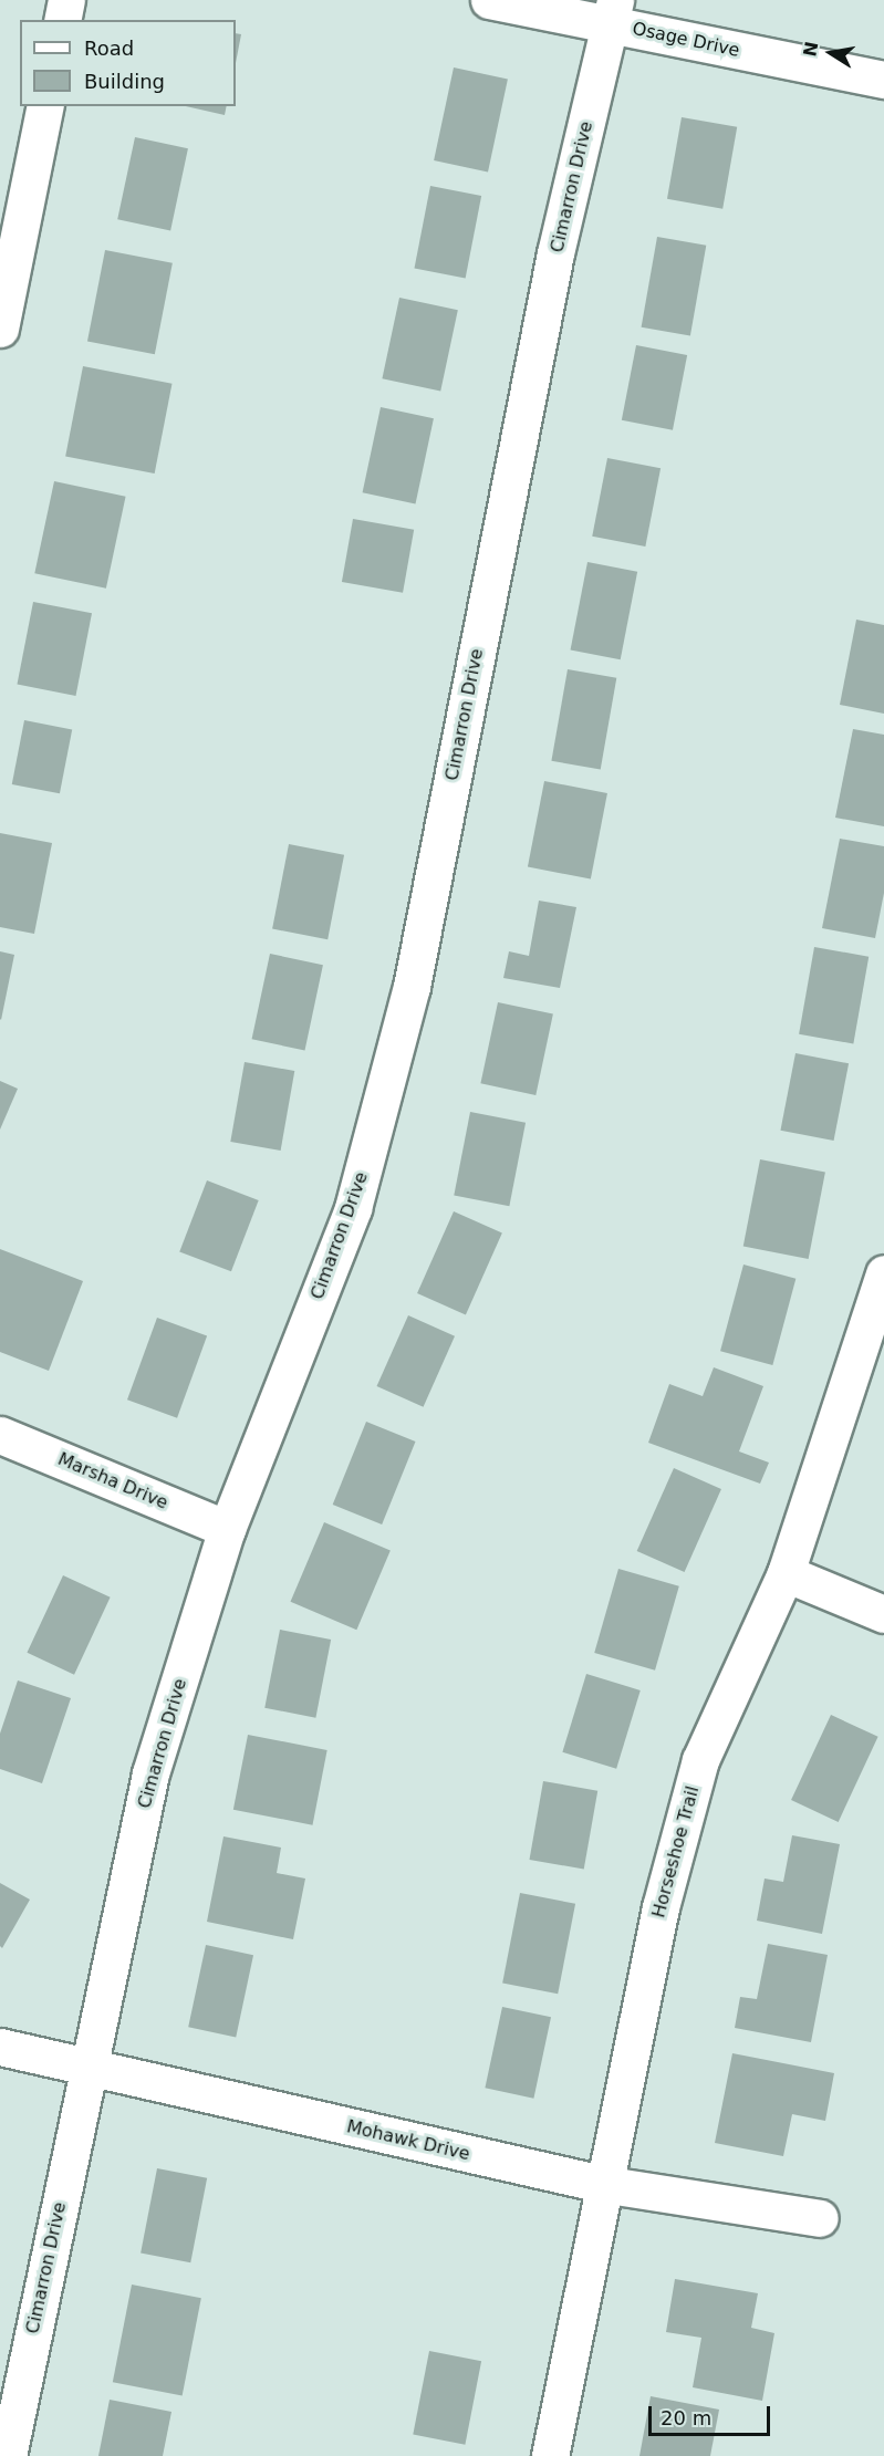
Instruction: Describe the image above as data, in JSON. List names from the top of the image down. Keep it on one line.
{"streets":{"street":["Osage Drive","Cimarron Drive","Marsha Drive","Horseshoe Trail","Mohawk Drive"]},"crossings":[["Osage Drive","Cimarron Drive"],["Cimarron Drive","Marsha Drive"],["Cimarron Drive","Mohawk Drive"],["Horseshoe Trail","Mohawk Drive"]],"legend":["Road","Building"],"scale_bar":"20 m","north":"left"}
